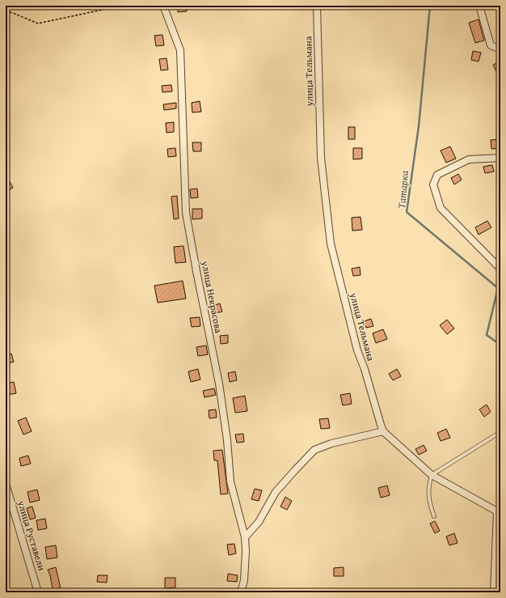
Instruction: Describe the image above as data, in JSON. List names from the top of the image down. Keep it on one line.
{"streets":{"street":["улица Тельмана","улица Некрасова","улица Руставели"]},"water":["Татарка"]}
